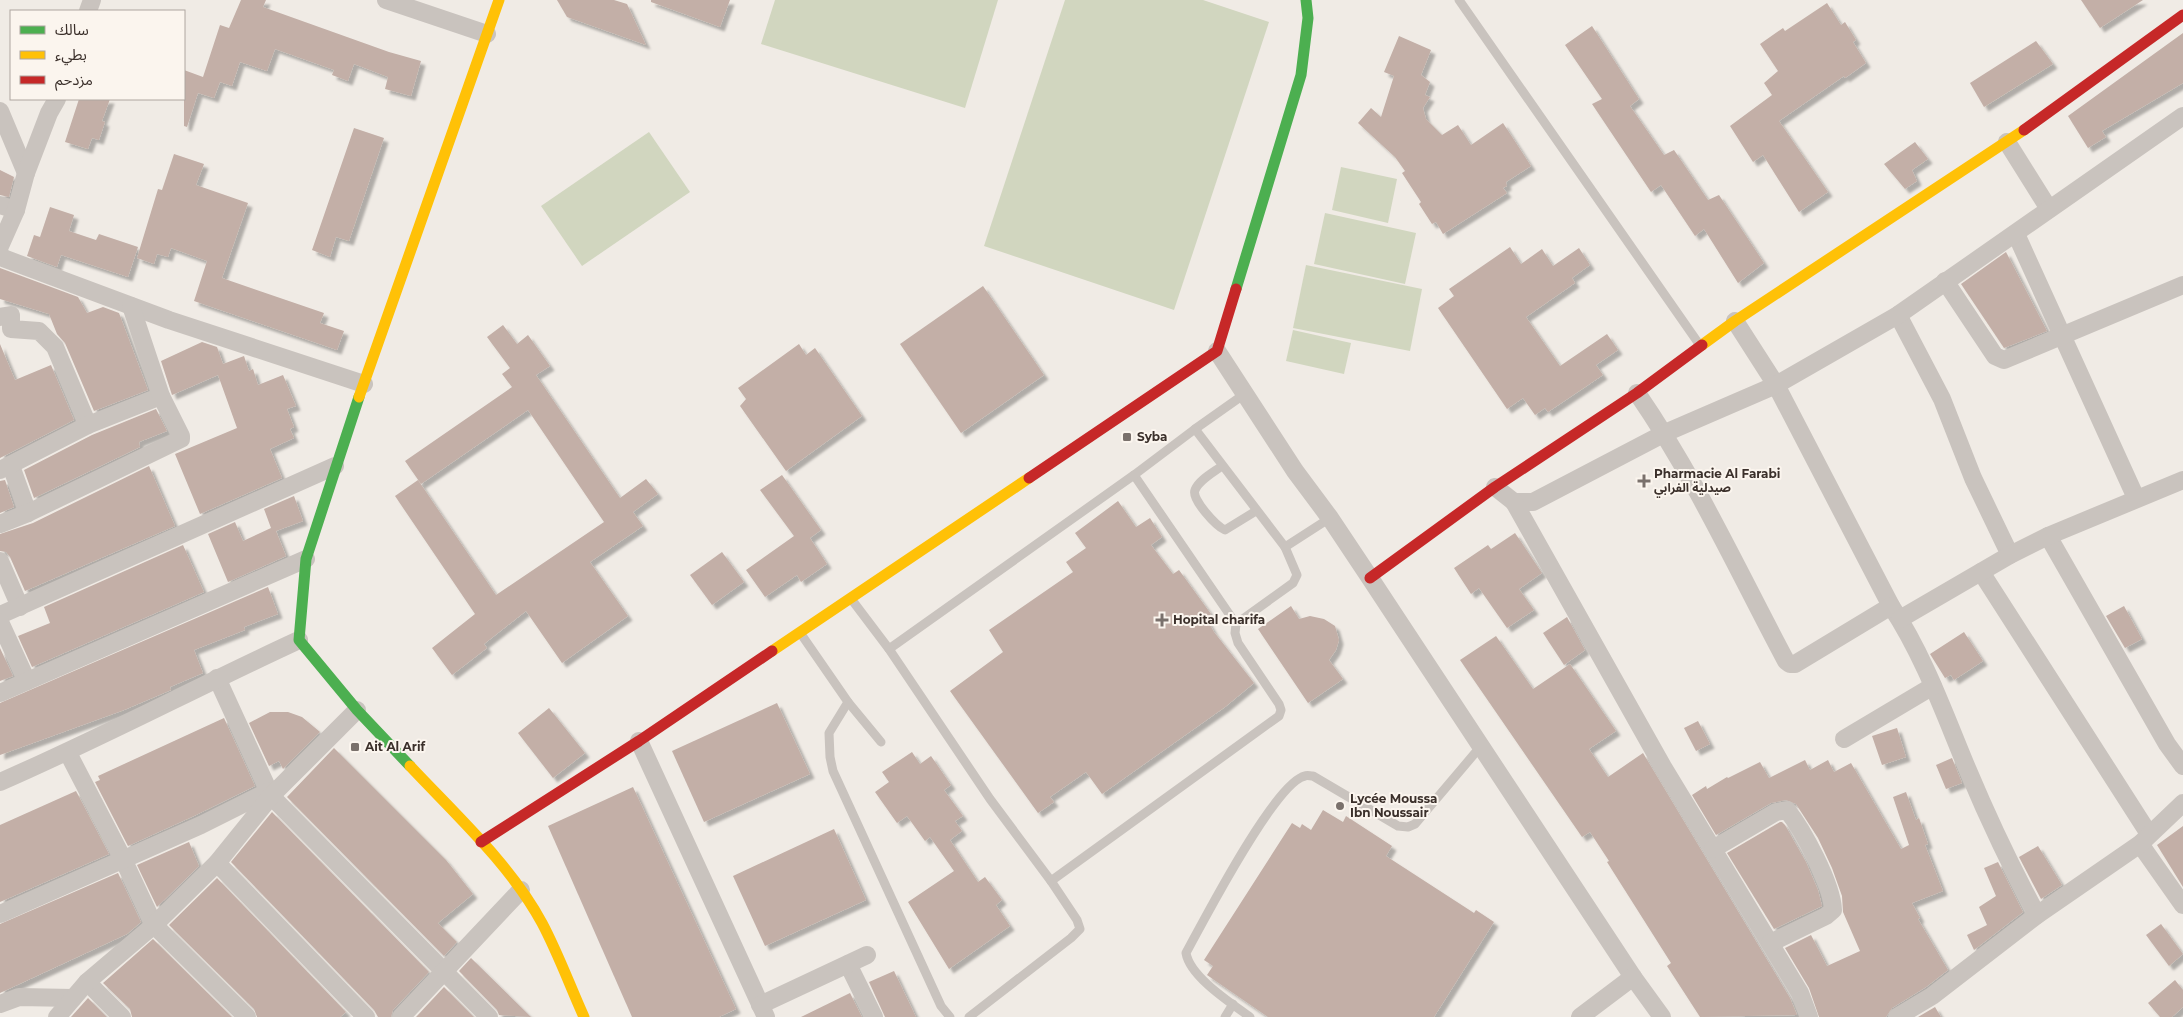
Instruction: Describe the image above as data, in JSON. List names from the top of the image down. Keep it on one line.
{"places":{"transit":["Syba","Ait Al Arif"],"health":["Pharmacie Al Farabi صيدلية الفرابي","Hopital charifa"],"other":["Lycée Moussa Ibn Noussair"]},"legend":["سالك","بطيء","مزدحم"]}
